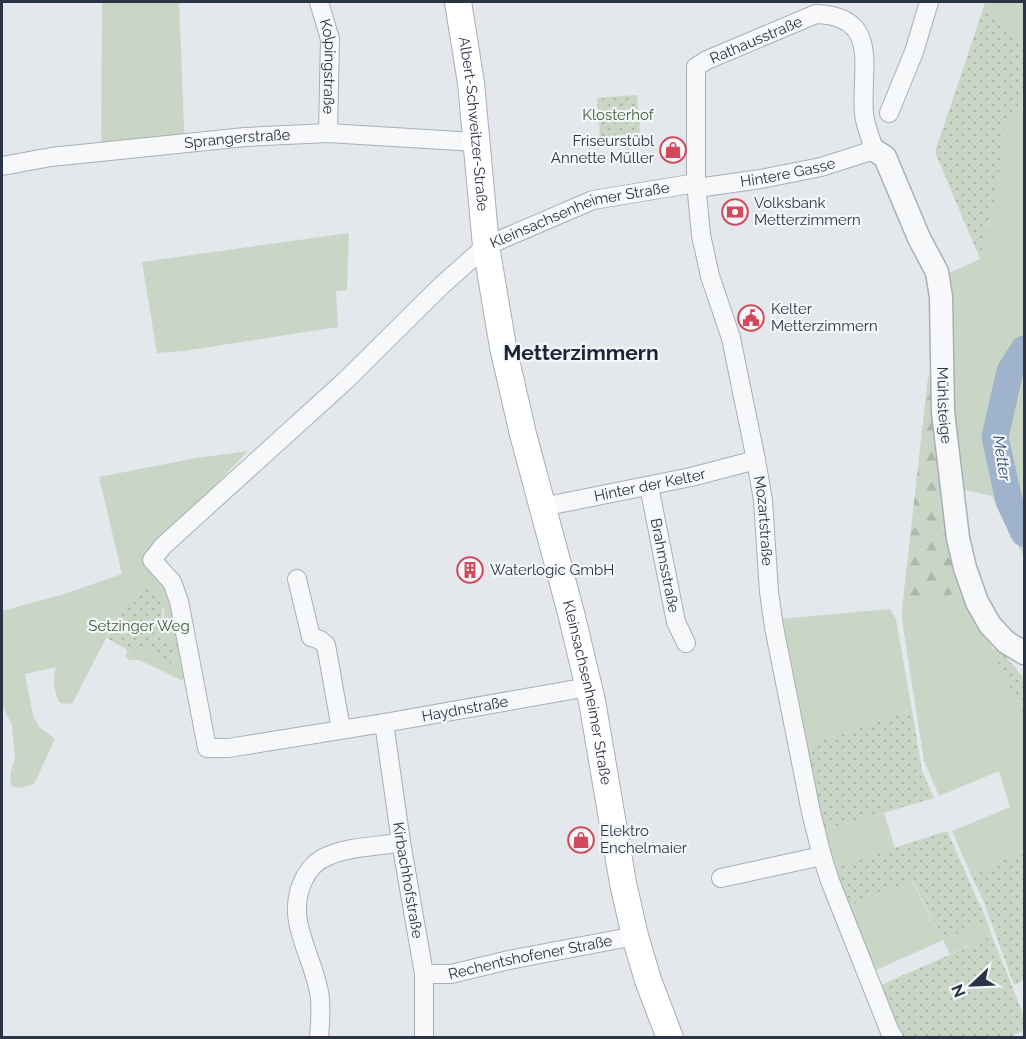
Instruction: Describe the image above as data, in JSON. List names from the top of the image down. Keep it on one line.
{"streets":{"main road":["Albert-Schweitzer-Straße","Kleinsachsenheimer Straße"],"street":["Rathausstraße","Kolpingstraße","Sprangerstraße","Hintere Gasse","Mühlsteige","Hinter der Kelter","Mozartstraße","Brahmsstraße","Haydnstraße","Kirbachhofstraße","Rechentshofener Straße"]},"crossings":[["Rathausstraße","Hintere Gasse"],["Rathausstraße","Kleinsachsenheimer Straße"],["Rathausstraße","Mozartstraße"],["Kolpingstraße","Sprangerstraße"],["Albert-Schweitzer-Straße","Sprangerstraße"],["Albert-Schweitzer-Straße","Kleinsachsenheimer Straße"],["Albert-Schweitzer-Straße","Haydnstraße"],["Hintere Gasse","Kleinsachsenheimer Straße"],["Hintere Gasse","Mühlsteige"],["Hintere Gasse","Mozartstraße"],["Kleinsachsenheimer Straße","Hinter der Kelter"],["Kleinsachsenheimer Straße","Mozartstraße"],["Kleinsachsenheimer Straße","Haydnstraße"],["Kleinsachsenheimer Straße","Rechentshofener Straße"],["Hinter der Kelter","Mozartstraße"],["Hinter der Kelter","Brahmsstraße"],["Haydnstraße","Kirbachhofstraße"],["Kirbachhofstraße","Rechentshofener Straße"]],"districts":["Metterzimmern"],"water":["Metter"],"parks":["Klosterhof","Setzinger Weg"],"places":{"shop":["Friseurstübl Annette Müller","Elektro Enchelmaier"],"bank":["Volksbank Metterzimmern"],"public building":["Kelter Metterzimmern"],"building":["Waterlogic GmbH"]},"north":"bottom left"}
